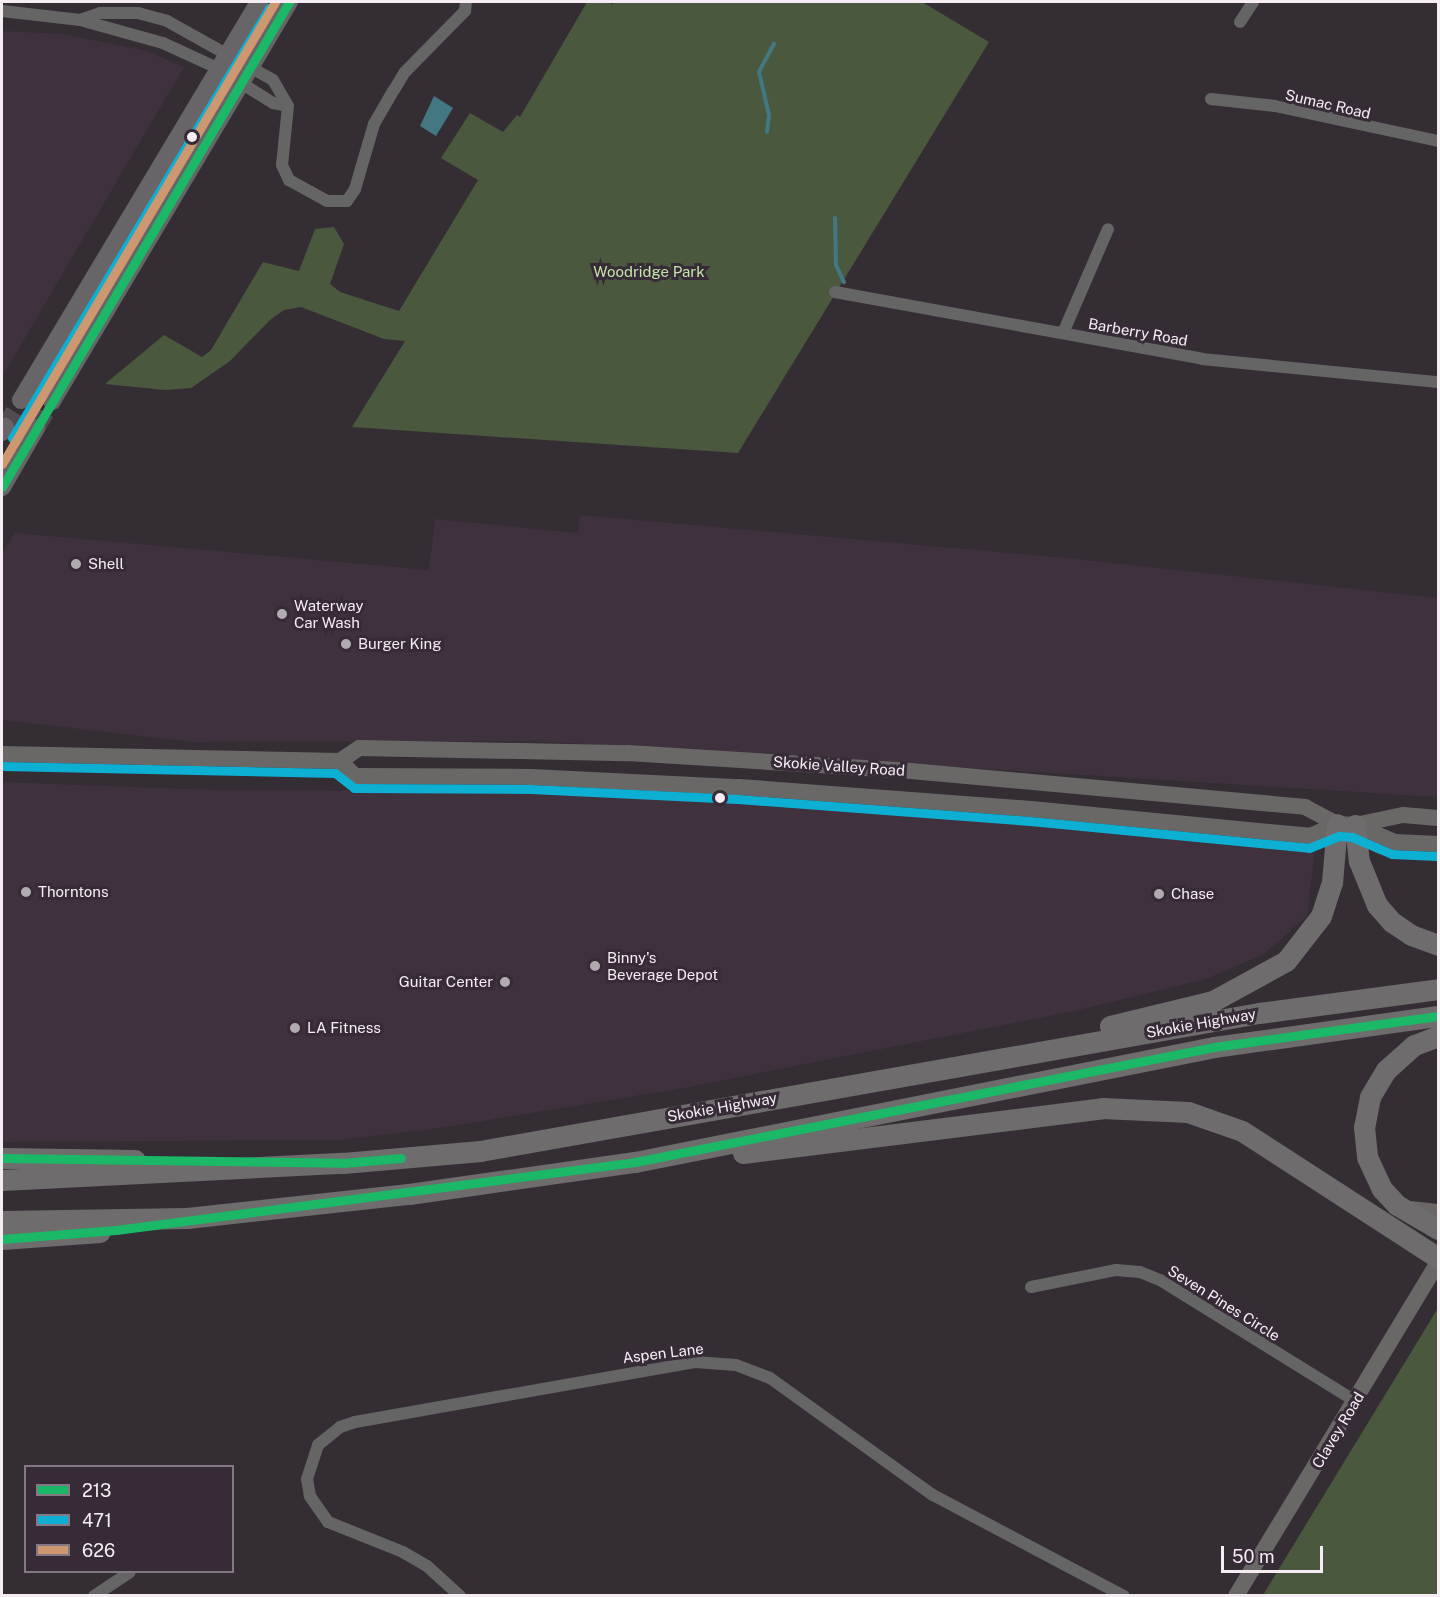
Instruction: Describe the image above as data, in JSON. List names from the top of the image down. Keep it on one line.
{"streets":{"highway":["Skokie Highway"],"main road":["Skokie Valley Road","Clavey Road"],"street":["Sumac Road","Barberry Road","Seven Pines Circle","Aspen Lane"]},"crossings":[["Seven Pines Circle","Clavey Road"]],"parks":["Woodridge Park"],"places":["Shell","Waterway Car Wash","Burger King","Thorntons","Chase","Binny's Beverage Depot","Guitar Center","LA Fitness"],"lines":["transit line 213","transit line 626","transit line 471"],"legend":["213","471","626"],"scale_bar":"50 m"}
